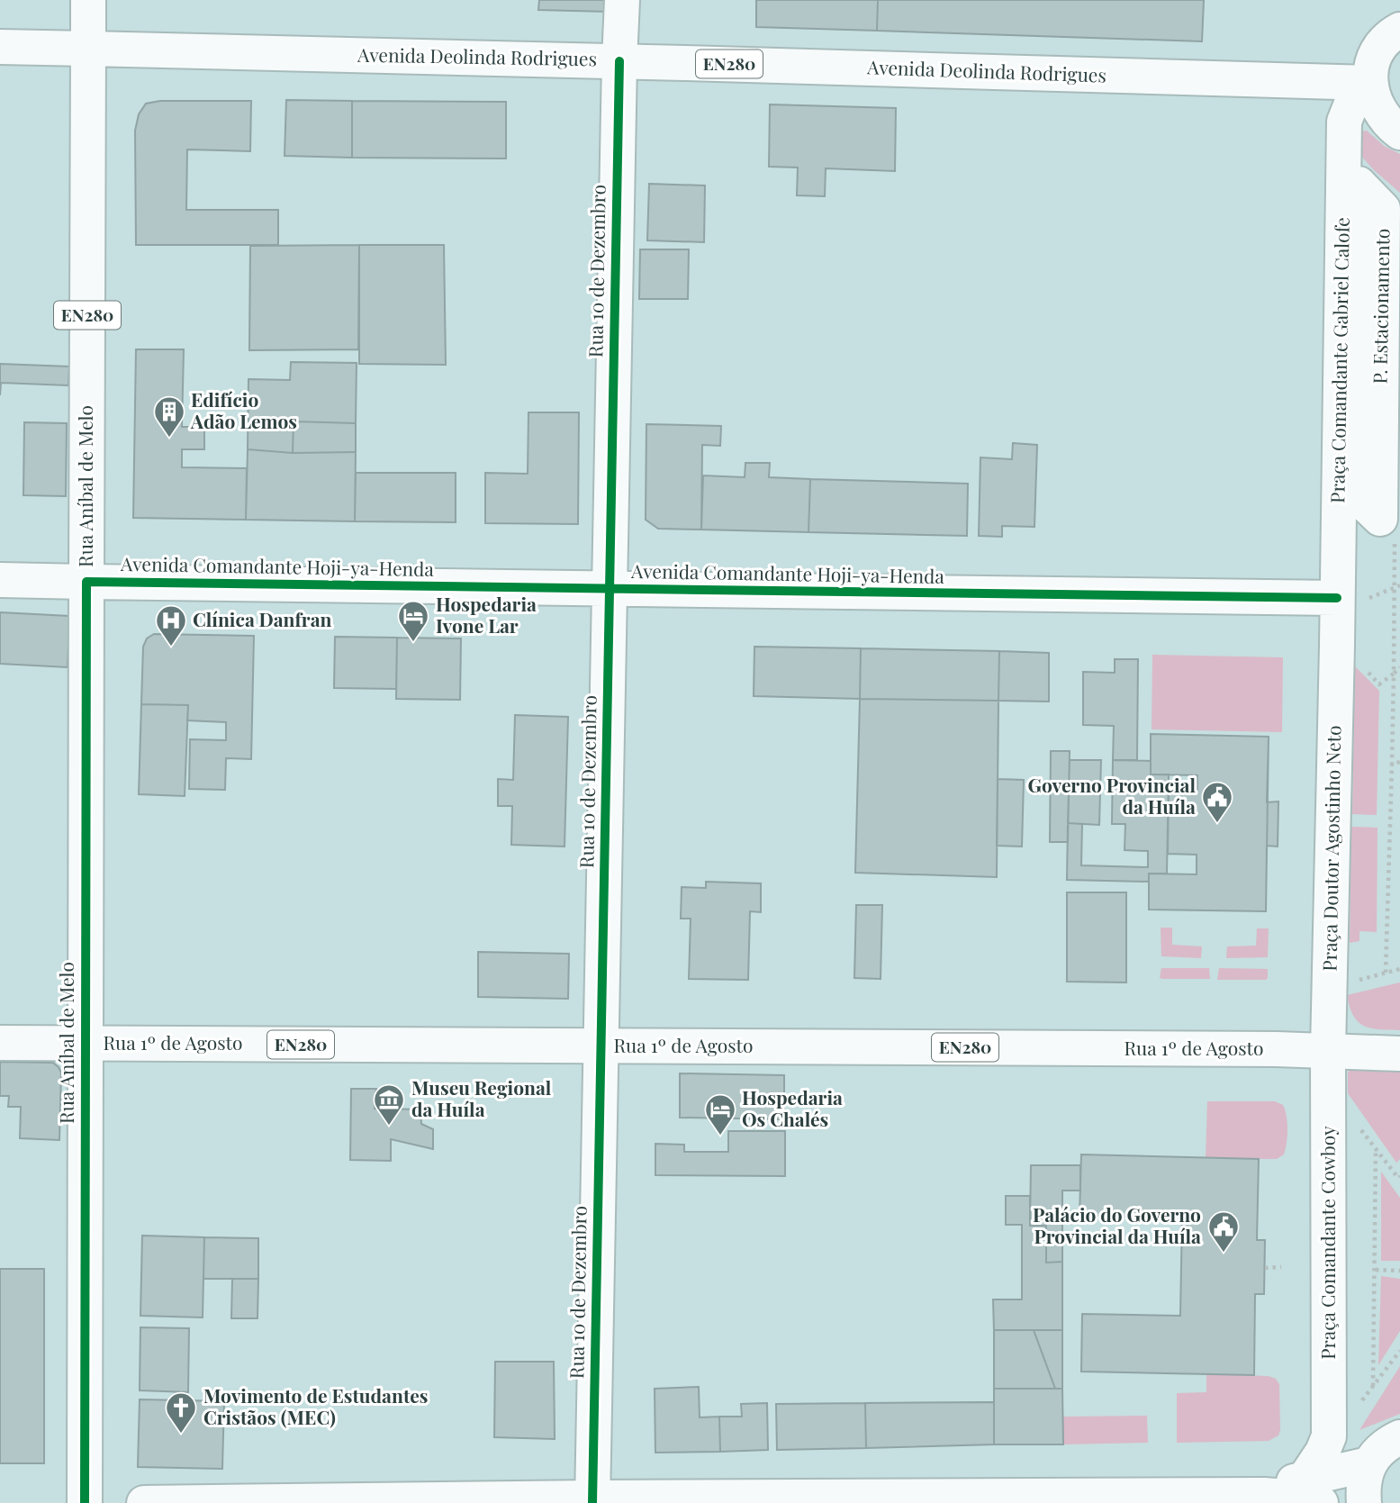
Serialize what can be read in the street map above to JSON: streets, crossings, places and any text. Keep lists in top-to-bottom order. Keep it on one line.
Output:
{"streets":{"street":["Avenida Deolinda Rodrigues","EN280","Rua 10 de Dezembro","P. Estacionamento","Praça Comandante Gabriel Calofe","Rua Aníbal de Melo","Avenida Comandante Hoji-ya-Henda","Praça Doutor Agostinho Neto","Rua 1º de Agosto","Praça Comandante Cowboy"]},"crossings":[["Avenida Deolinda Rodrigues","Rua 10 de Dezembro"],["Avenida Deolinda Rodrigues","Praça Comandante Gabriel Calofe"],["Avenida Deolinda Rodrigues","Rua Aníbal de Melo"],["EN280","Praça Doutor Agostinho Neto"],["EN280","Rua 1º de Agosto"],["EN280","Praça Comandante Cowboy"],["Rua 10 de Dezembro","Avenida Comandante Hoji-ya-Henda"],["Rua 10 de Dezembro","Rua 1º de Agosto"],["Praça Comandante Gabriel Calofe","Avenida Comandante Hoji-ya-Henda"],["Praça Comandante Gabriel Calofe","Praça Doutor Agostinho Neto"],["Rua Aníbal de Melo","Avenida Comandante Hoji-ya-Henda"],["Rua Aníbal de Melo","Rua 1º de Agosto"],["Praça Doutor Agostinho Neto","Rua 1º de Agosto"],["Praça Doutor Agostinho Neto","Praça Comandante Cowboy"],["Rua 1º de Agosto","Praça Comandante Cowboy"]],"places":{"building":["Edifício Adão Lemos"],"hotel":["Hospedaria Ivone Lar","Hospedaria Os Chalés"],"hospital":["Clínica Danfran"],"public building":["Governo Provincial da Huíla","Palácio do Governo Provincial da Huíla"],"museum":["Museu Regional da Huíla"],"church":["Movimento de Estudantes Cristãos (MEC)"]}}
